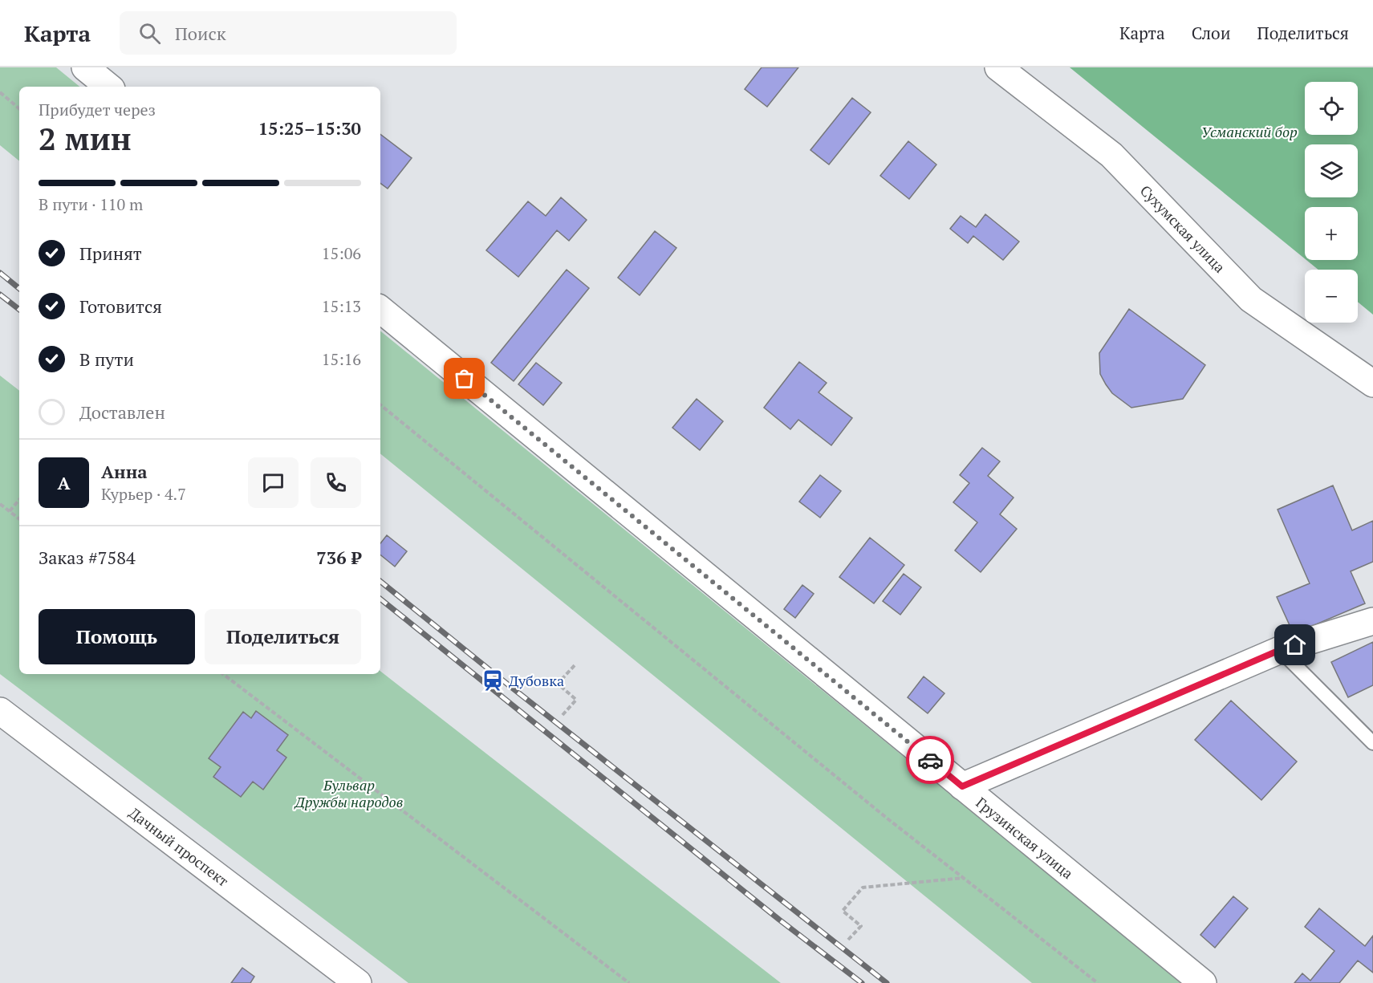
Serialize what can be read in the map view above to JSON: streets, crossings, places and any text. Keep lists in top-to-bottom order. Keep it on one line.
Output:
{"streets":{"street":["Сухумская улица","Грузинская улица","Дачный проспект"]},"parks":["Усманский бор","Бульвар Дружбы народов"],"places":{"station":["Дубовка"]},"page":{"header":"Карта","search":"Поиск","nav":["Карта","Слои","Поделиться"],"map_buttons":["+","−"],"heading":["2 мин","Прибудет через","15:25–15:30"],"panel":["Анна","Курьер · 4.7","Заказ #7584","736 ₽"],"bar":"В пути · 110 m","list":[["Принят","15:06"],["Готовится","15:13"],["В пути","15:16"],"Доставлен"],"round":"А","buttons":["Помощь","Поделиться"]}}
